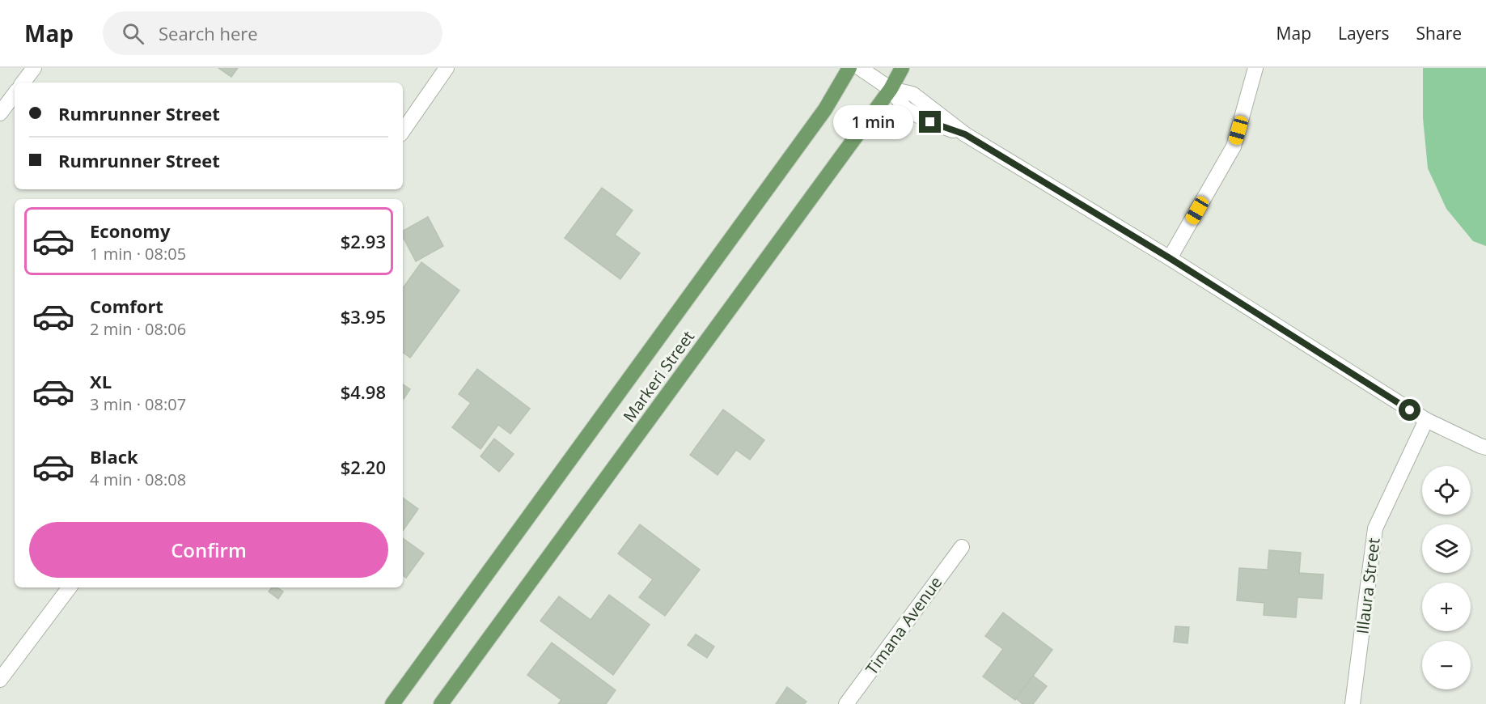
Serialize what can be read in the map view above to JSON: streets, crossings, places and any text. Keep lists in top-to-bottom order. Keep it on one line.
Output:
{"streets":{"main road":["Markeri Street"],"street":["Illaura Street","Timana Avenue"]},"page":{"header":"Map","search":"Search here","nav":["Map","Layers","Share"],"banner":["Rumrunner Street","Rumrunner Street"],"bubble":"1 min","list":[{"name":"Economy","note":"1 min · 08:05","value":"$2.93"},{"name":"Comfort","note":"2 min · 08:06","value":"$3.95"},{"name":"XL","note":"3 min · 08:07","value":"$4.98"},{"name":"Black","note":"4 min · 08:08","value":"$2.20"}],"map_buttons":["+","−"],"buttons":"Confirm"}}
